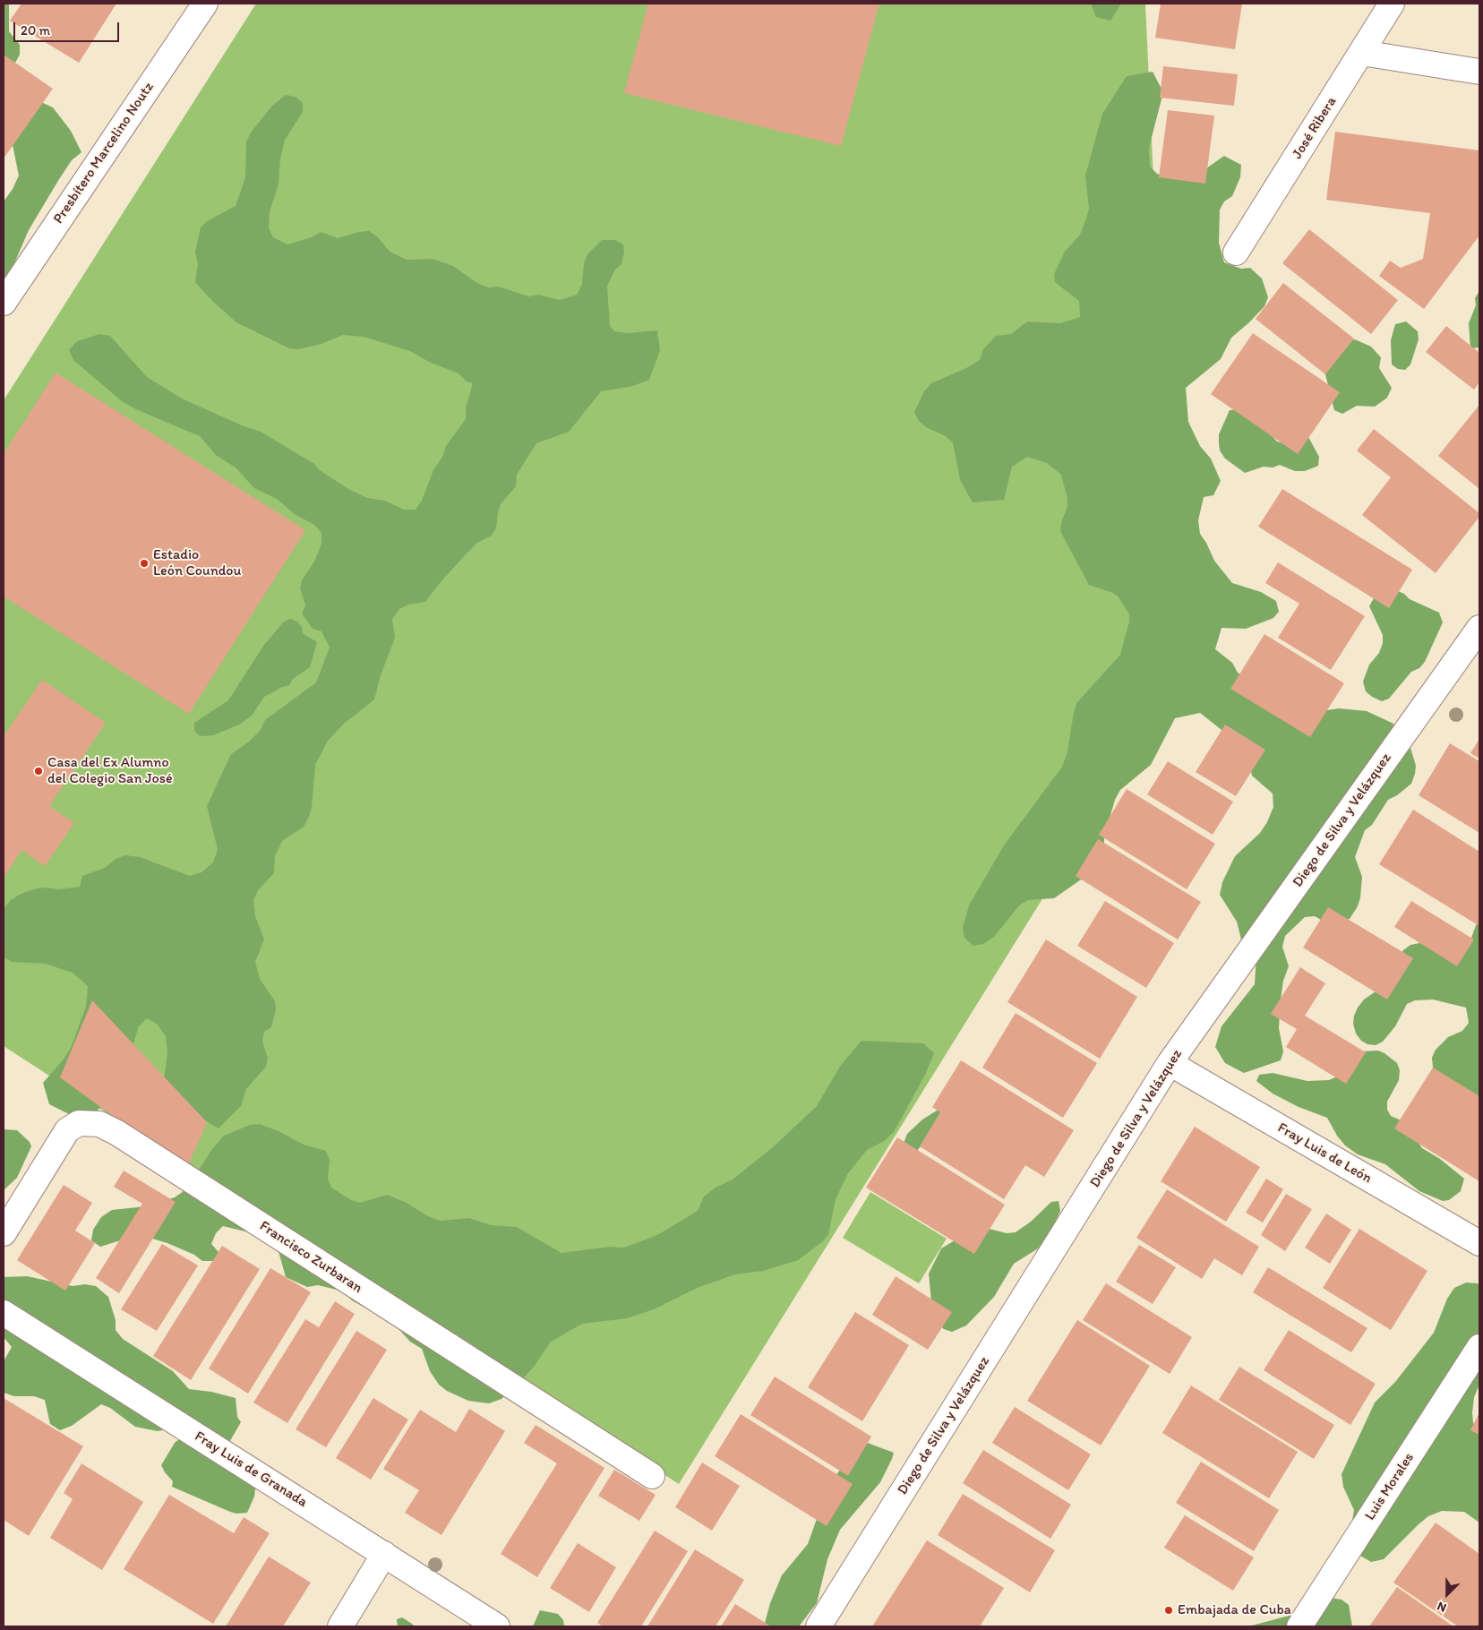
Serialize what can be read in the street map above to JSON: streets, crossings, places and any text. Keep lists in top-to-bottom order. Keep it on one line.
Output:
{"streets":{"street":["José Ribera","Presbítero Marcelino Noutz","Diego de Silva y Velázquez","Fray Luis de León","Francisco Zurbaran","Fray Luis de Granada","Luis Morales"]},"crossings":[["Diego de Silva y Velázquez","Fray Luis de León"]],"places":["Estadio León Coundou","Casa del Ex Alumno del Colegio San José","Embajada de Cuba"],"scale_bar":"20 m","north":"bottom left"}
